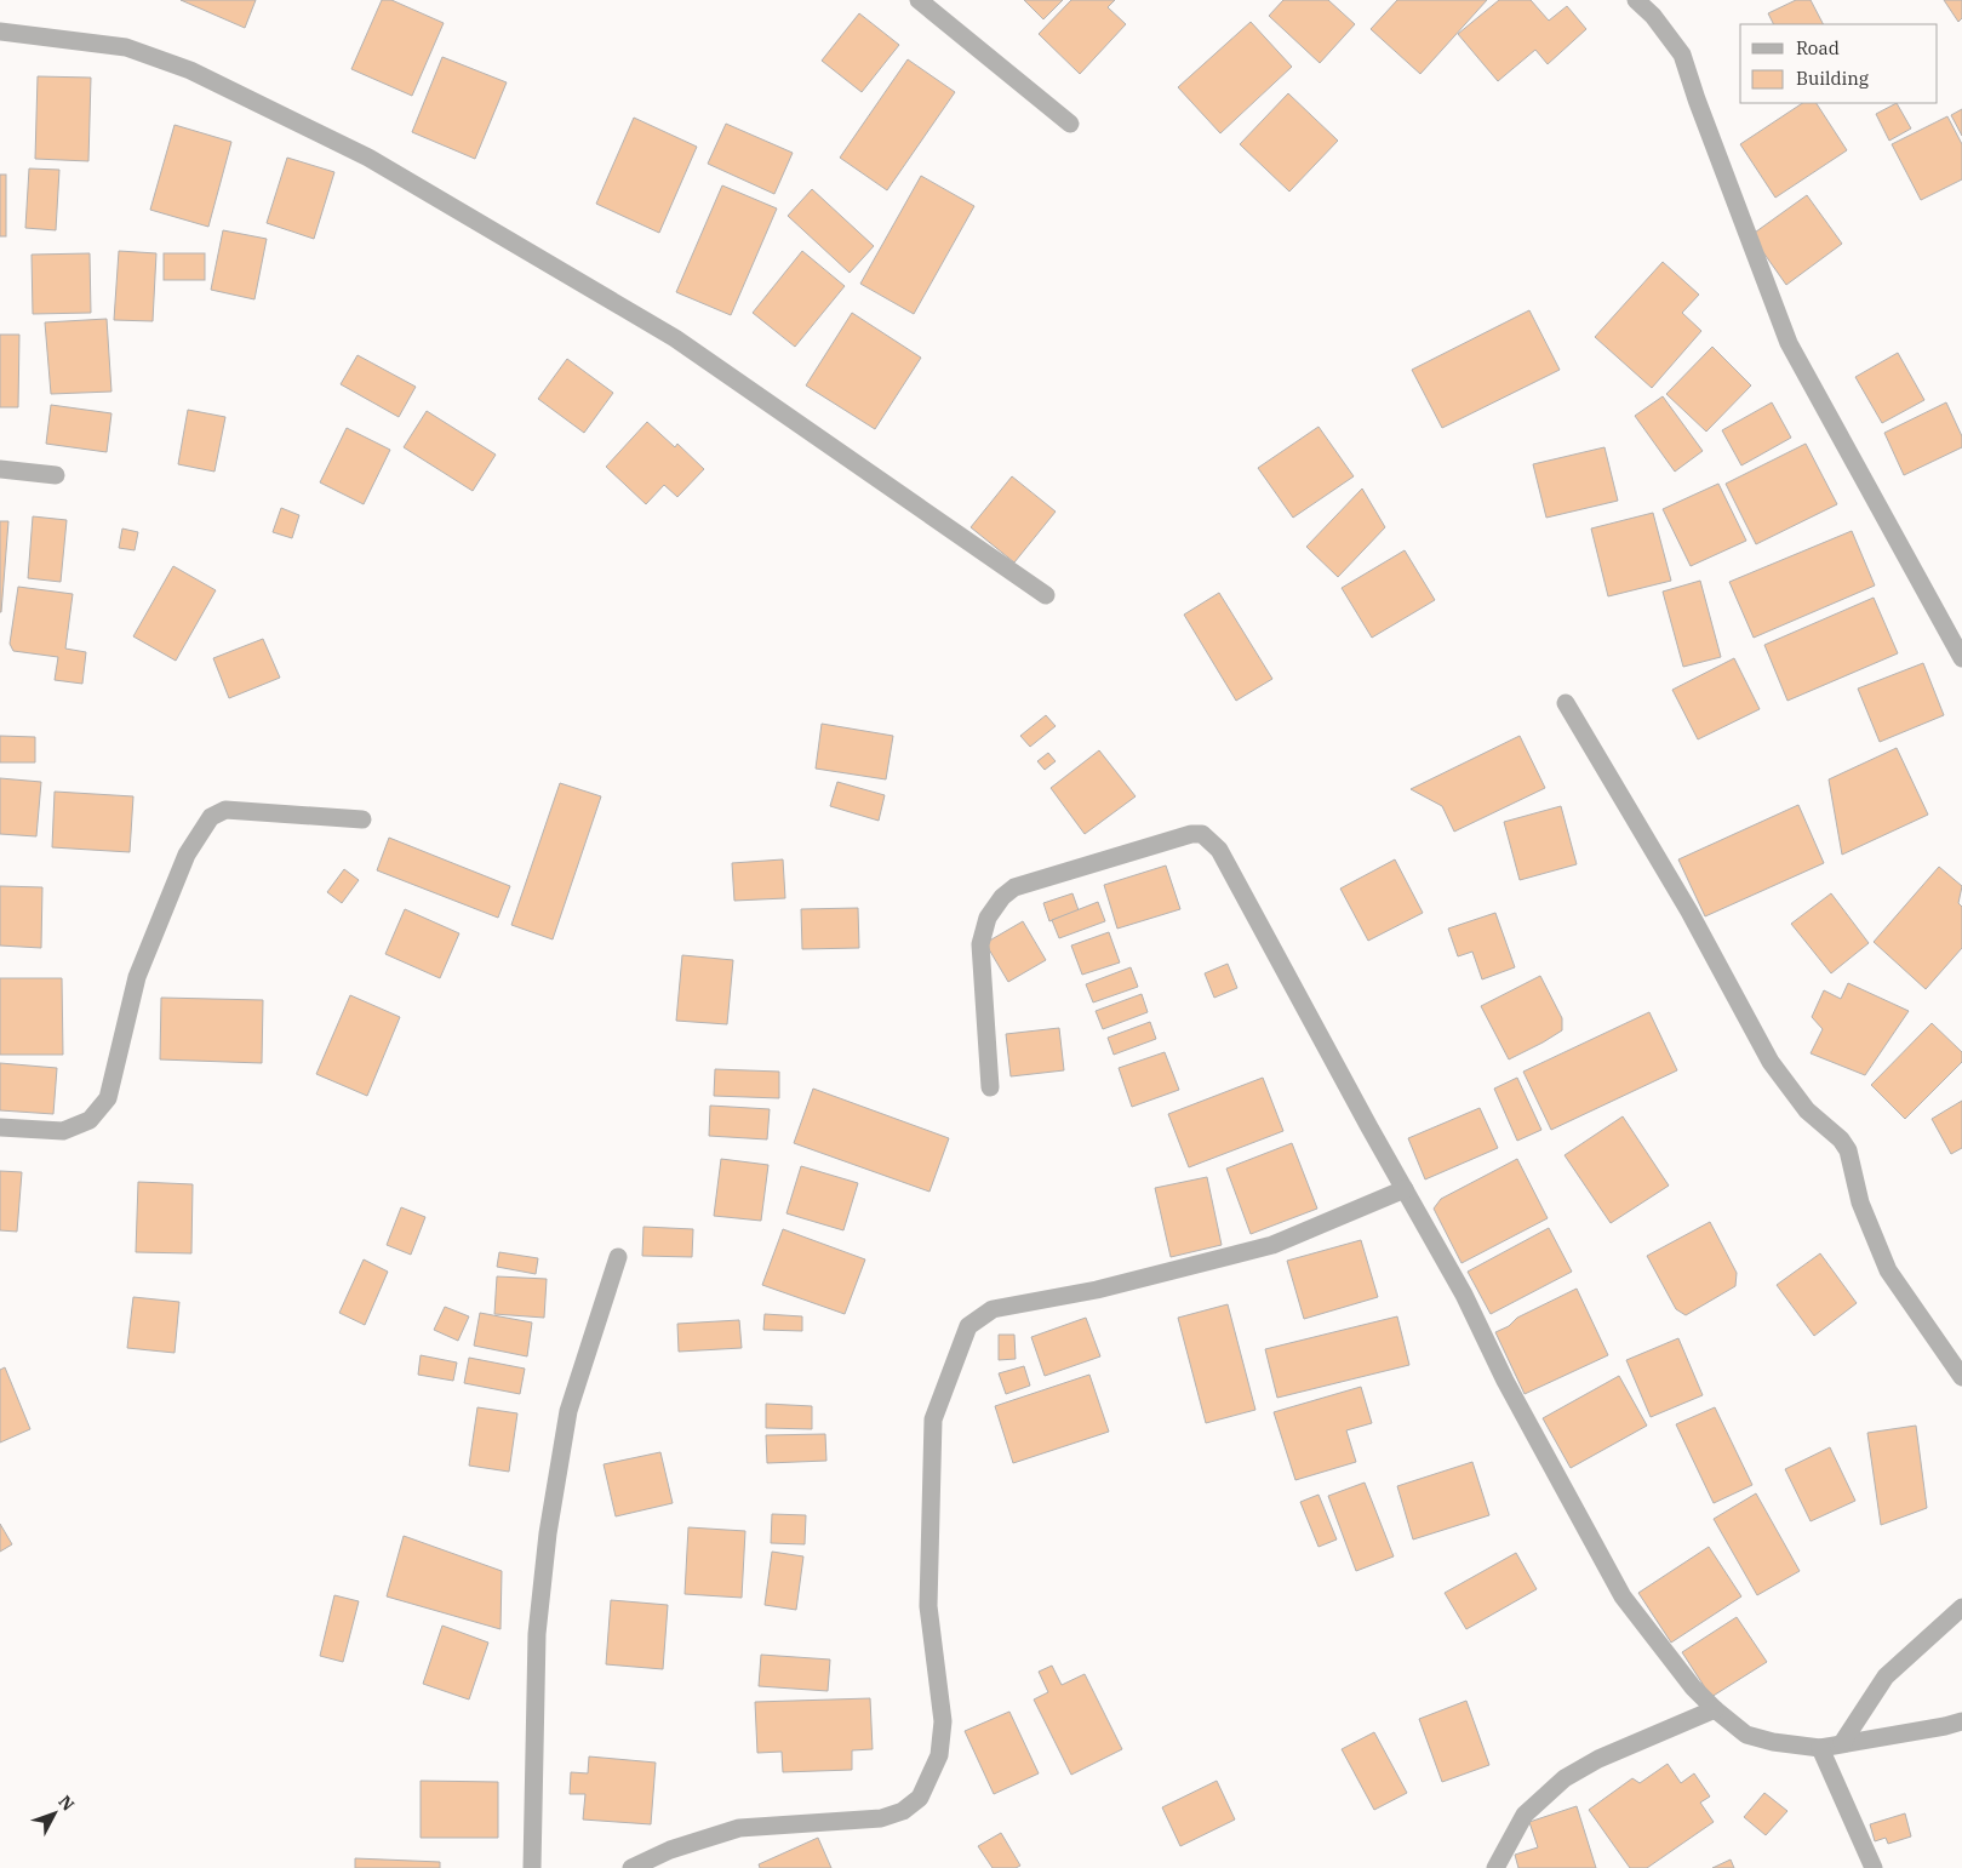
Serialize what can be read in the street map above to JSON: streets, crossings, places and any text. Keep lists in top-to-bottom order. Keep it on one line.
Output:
{"legend":["Road","Building"],"north":"top right"}
